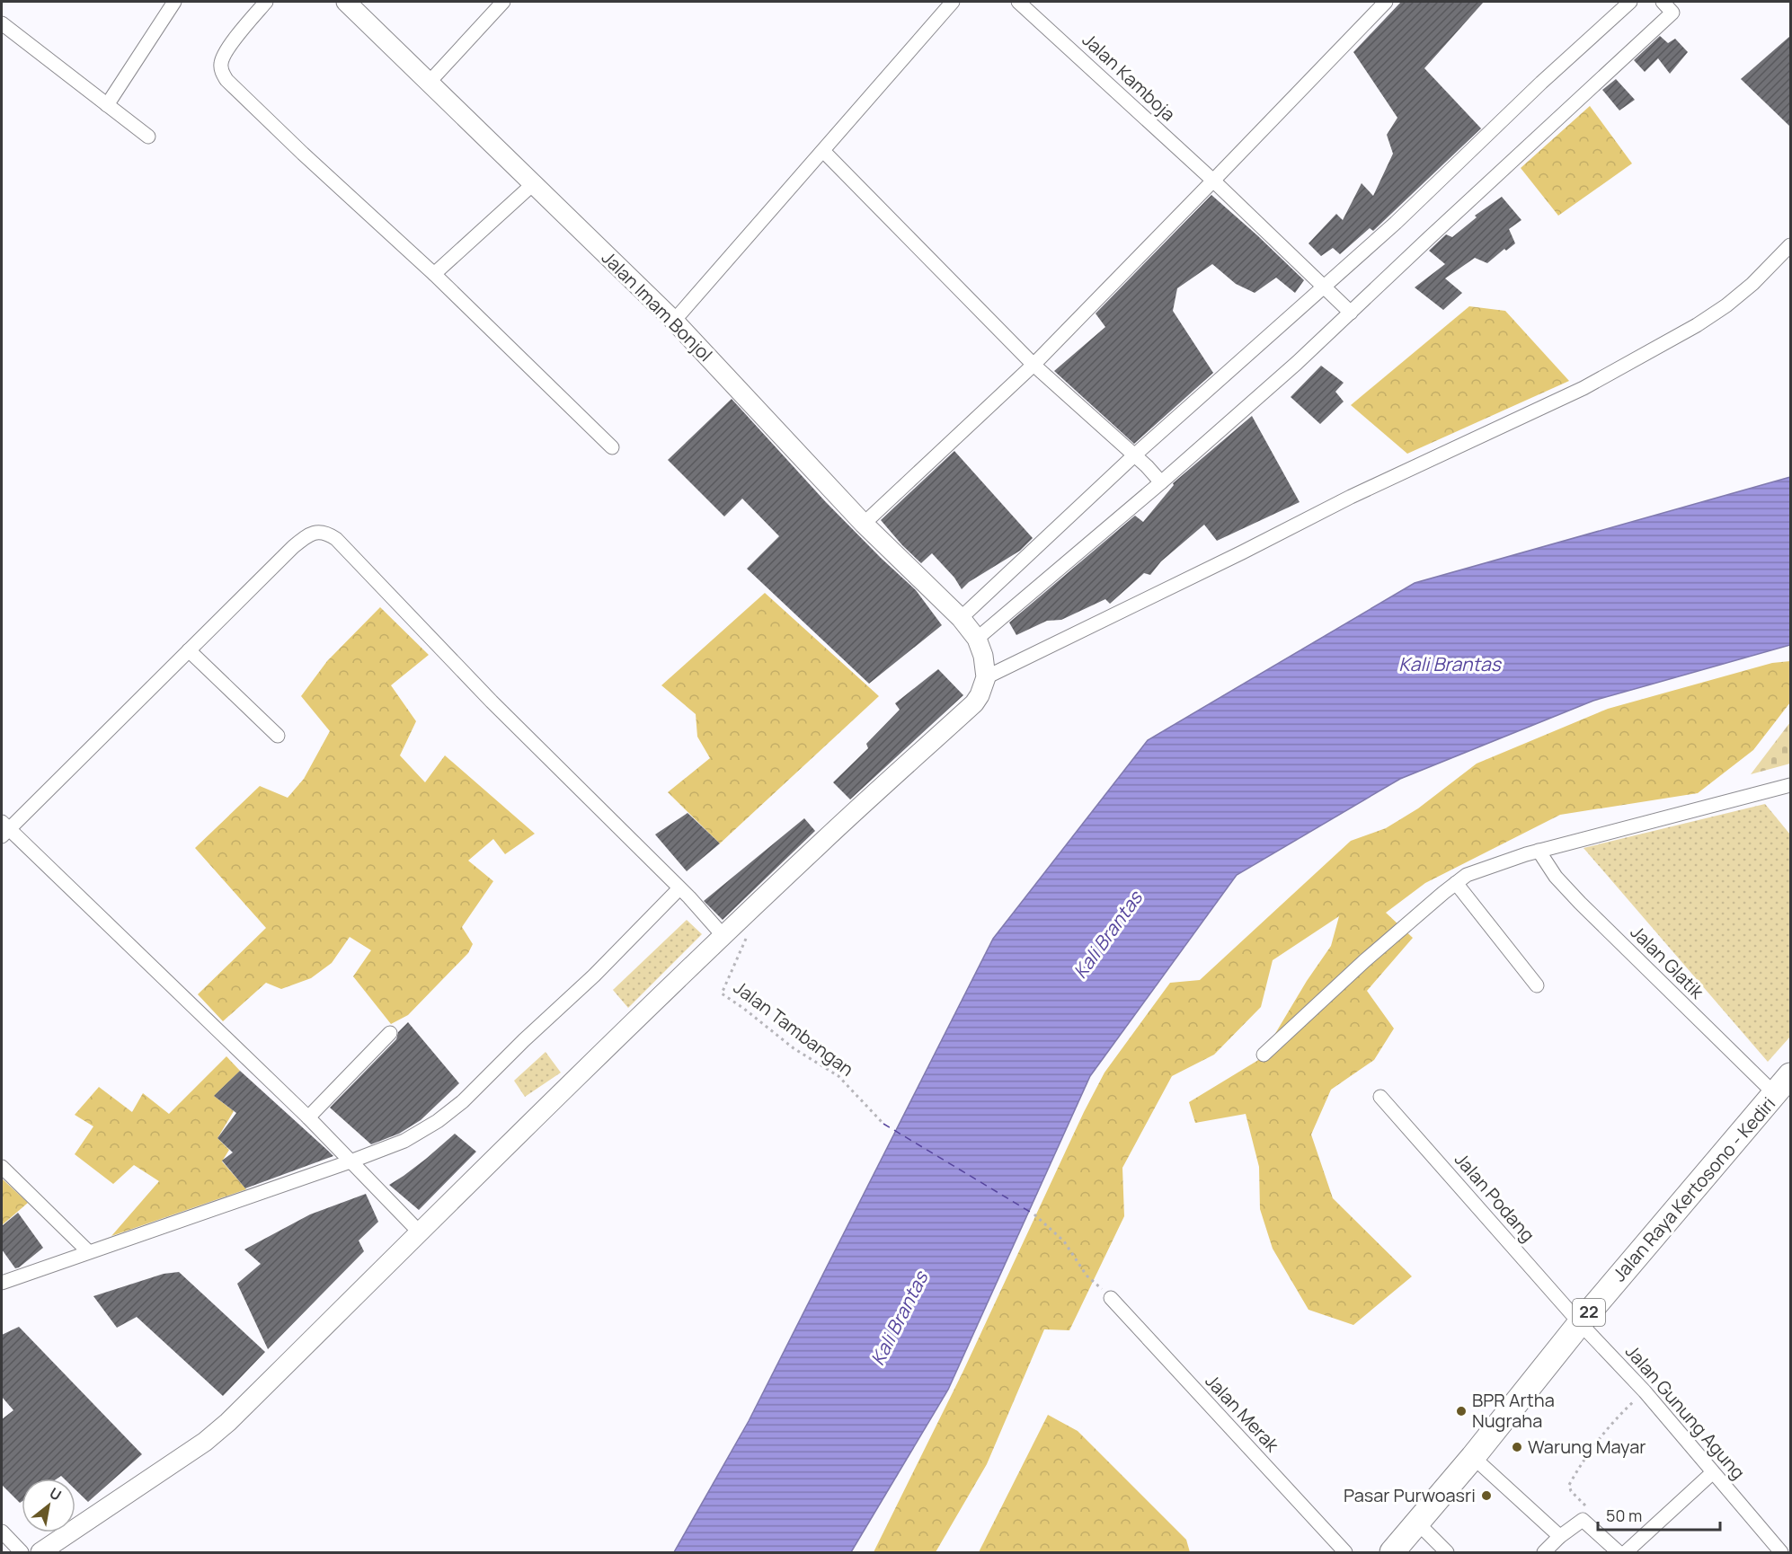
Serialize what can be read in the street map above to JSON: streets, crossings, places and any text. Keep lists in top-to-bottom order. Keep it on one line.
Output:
{"streets":{"highway":["Jalan Raya Kertosono - Kediri","22"],"main road":["Jalan Imam Bonjol"],"street":["Jalan Kamboja","Jalan Glatik","Jalan Podang","Jalan Gunung Agung","Jalan Merak"],"path":["Jalan Tambangan"]},"crossings":[["Jalan Glatik","Jalan Raya Kertosono - Kediri"],["Jalan Raya Kertosono - Kediri","Jalan Podang"],["Jalan Raya Kertosono - Kediri","Jalan Gunung Agung"],["Jalan Podang","Jalan Gunung Agung"]],"water":["Kali Brantas"],"places":["BPR Artha Nugraha","Warung Mayar","Pasar Purwoasri"],"scale_bar":"50 m","north":"top right"}
